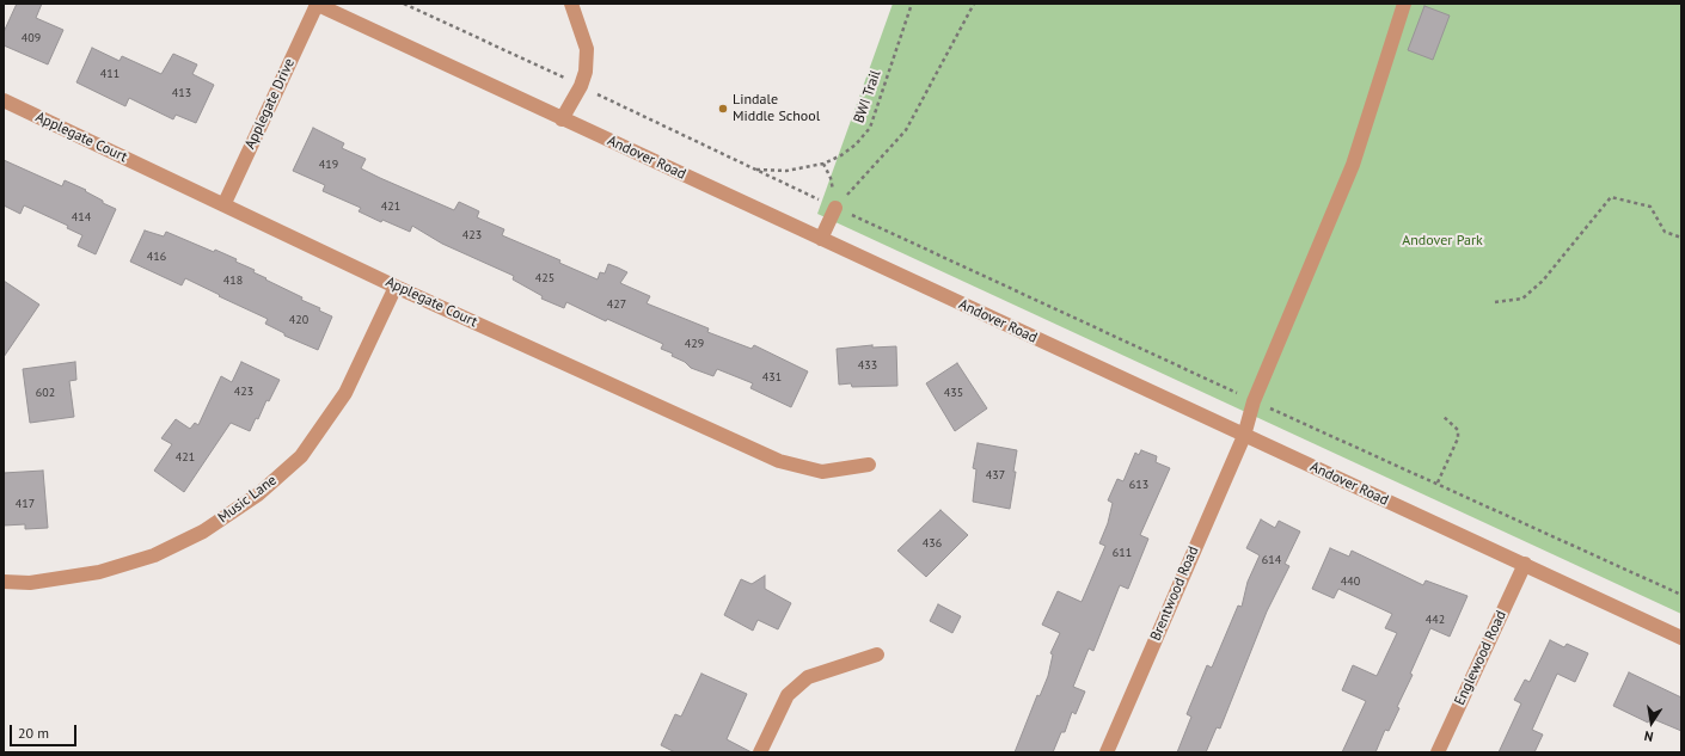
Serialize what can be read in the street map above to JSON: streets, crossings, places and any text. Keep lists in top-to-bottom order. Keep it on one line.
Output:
{"streets":{"street":["Applegate Drive","Applegate Court","Andover Road","Music Lane","Brentwood Road","Englewood Road"],"path":["BWI Trail"]},"crossings":[["Applegate Drive","Applegate Court"],["Applegate Drive","Andover Road"],["Applegate Court","Music Lane"],["Andover Road","Brentwood Road"],["Andover Road","Englewood Road"]],"parks":["Andover Park"],"places":["Lindale Middle School"],"house_numbers":["409","411","413","419","421","414","423","416","425","418","427","420","429","433","431","423","602","435","421","437","613","417","436","611","614","440","442"],"scale_bar":"20 m","north":"bottom"}
